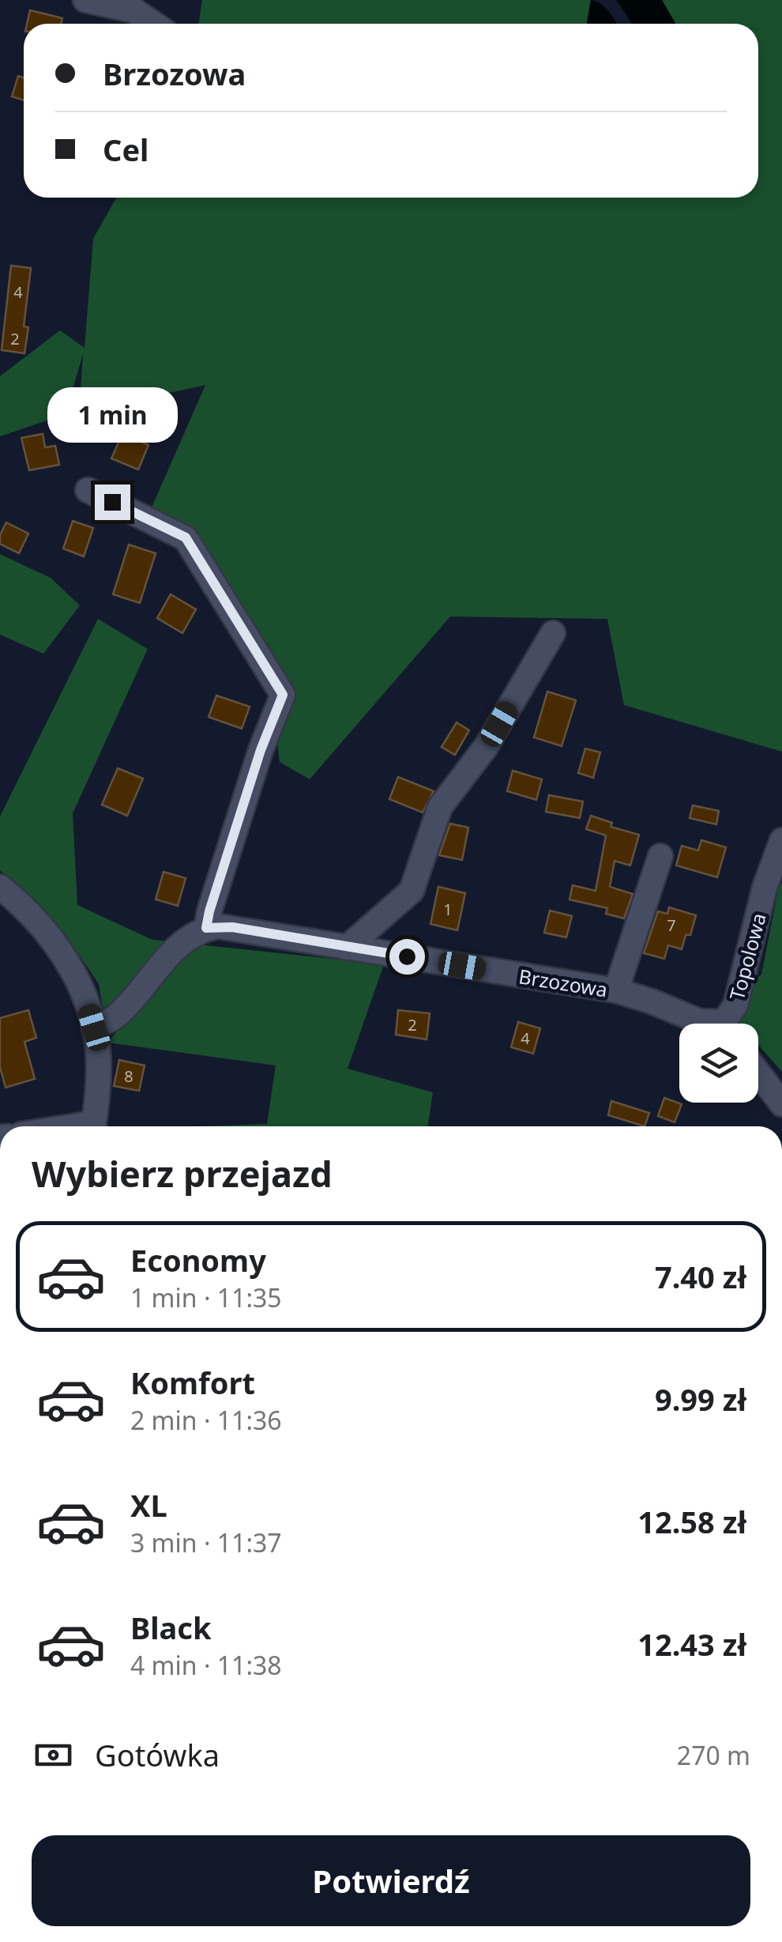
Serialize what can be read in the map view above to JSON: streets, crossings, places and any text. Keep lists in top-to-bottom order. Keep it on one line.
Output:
{"streets":{"street":["Topolowa","Brzozowa"]},"house_numbers":["4","2","1","7","2","4","8"],"page":{"banner":["Brzozowa","Cel"],"bubble":"1 min","heading":"Wybierz przejazd","list":[{"name":"Economy","note":"1 min · 11:35","value":"7.40 zł"},{"name":"Komfort","note":"2 min · 11:36","value":"9.99 zł"},{"name":"XL","note":"3 min · 11:37","value":"12.58 zł"},{"name":"Black","note":"4 min · 11:38","value":"12.43 zł"}],"pay":["Gotówka","270 m"],"buttons":"Potwierdź"}}
